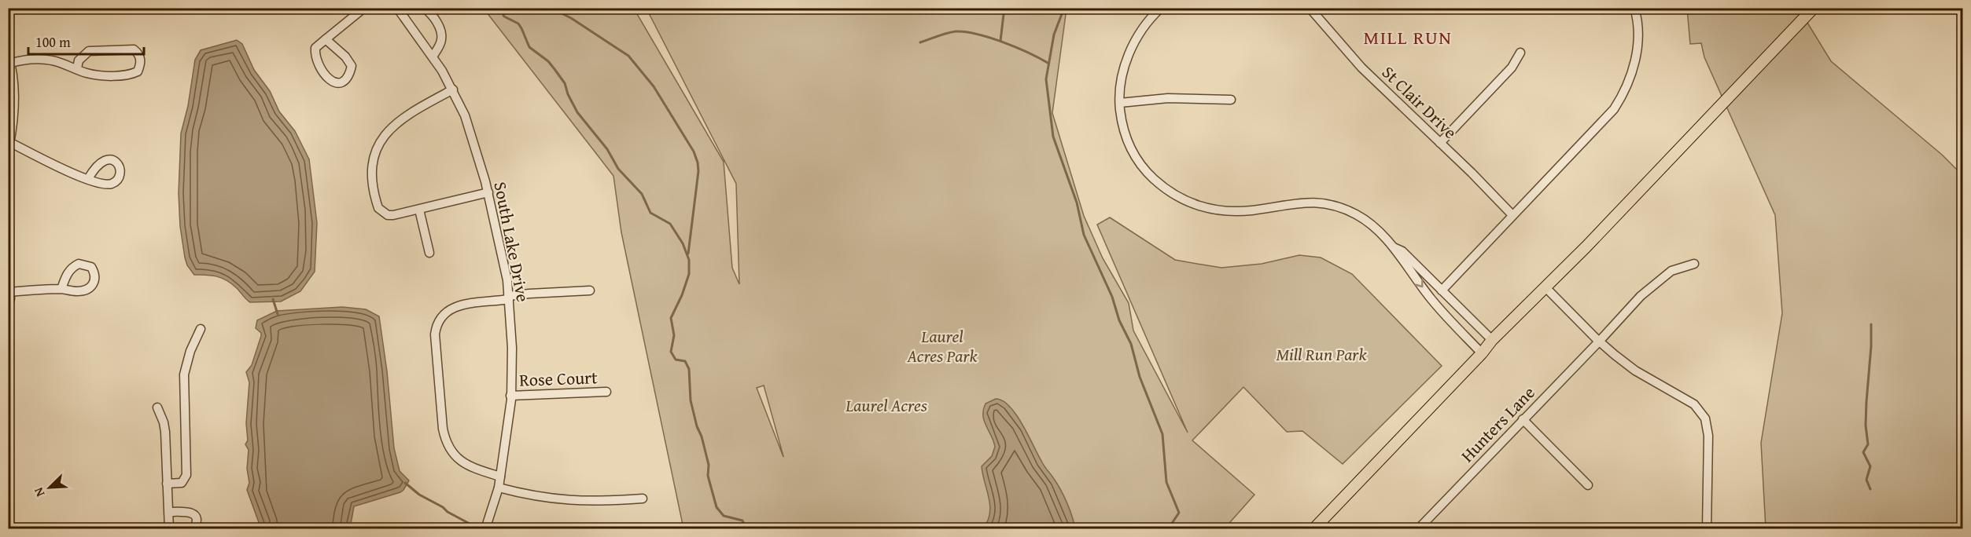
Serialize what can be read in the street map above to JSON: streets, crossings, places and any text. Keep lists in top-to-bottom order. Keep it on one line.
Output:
{"streets":{"street":["St Clair Drive","South Lake Drive","Rose Court","Hunters Lane"]},"crossings":[["South Lake Drive","Rose Court"]],"districts":["MILL RUN"],"parks":["Laurel Acres Park","Mill Run Park","Laurel Acres"],"scale_bar":"100 m","north":"bottom left"}
